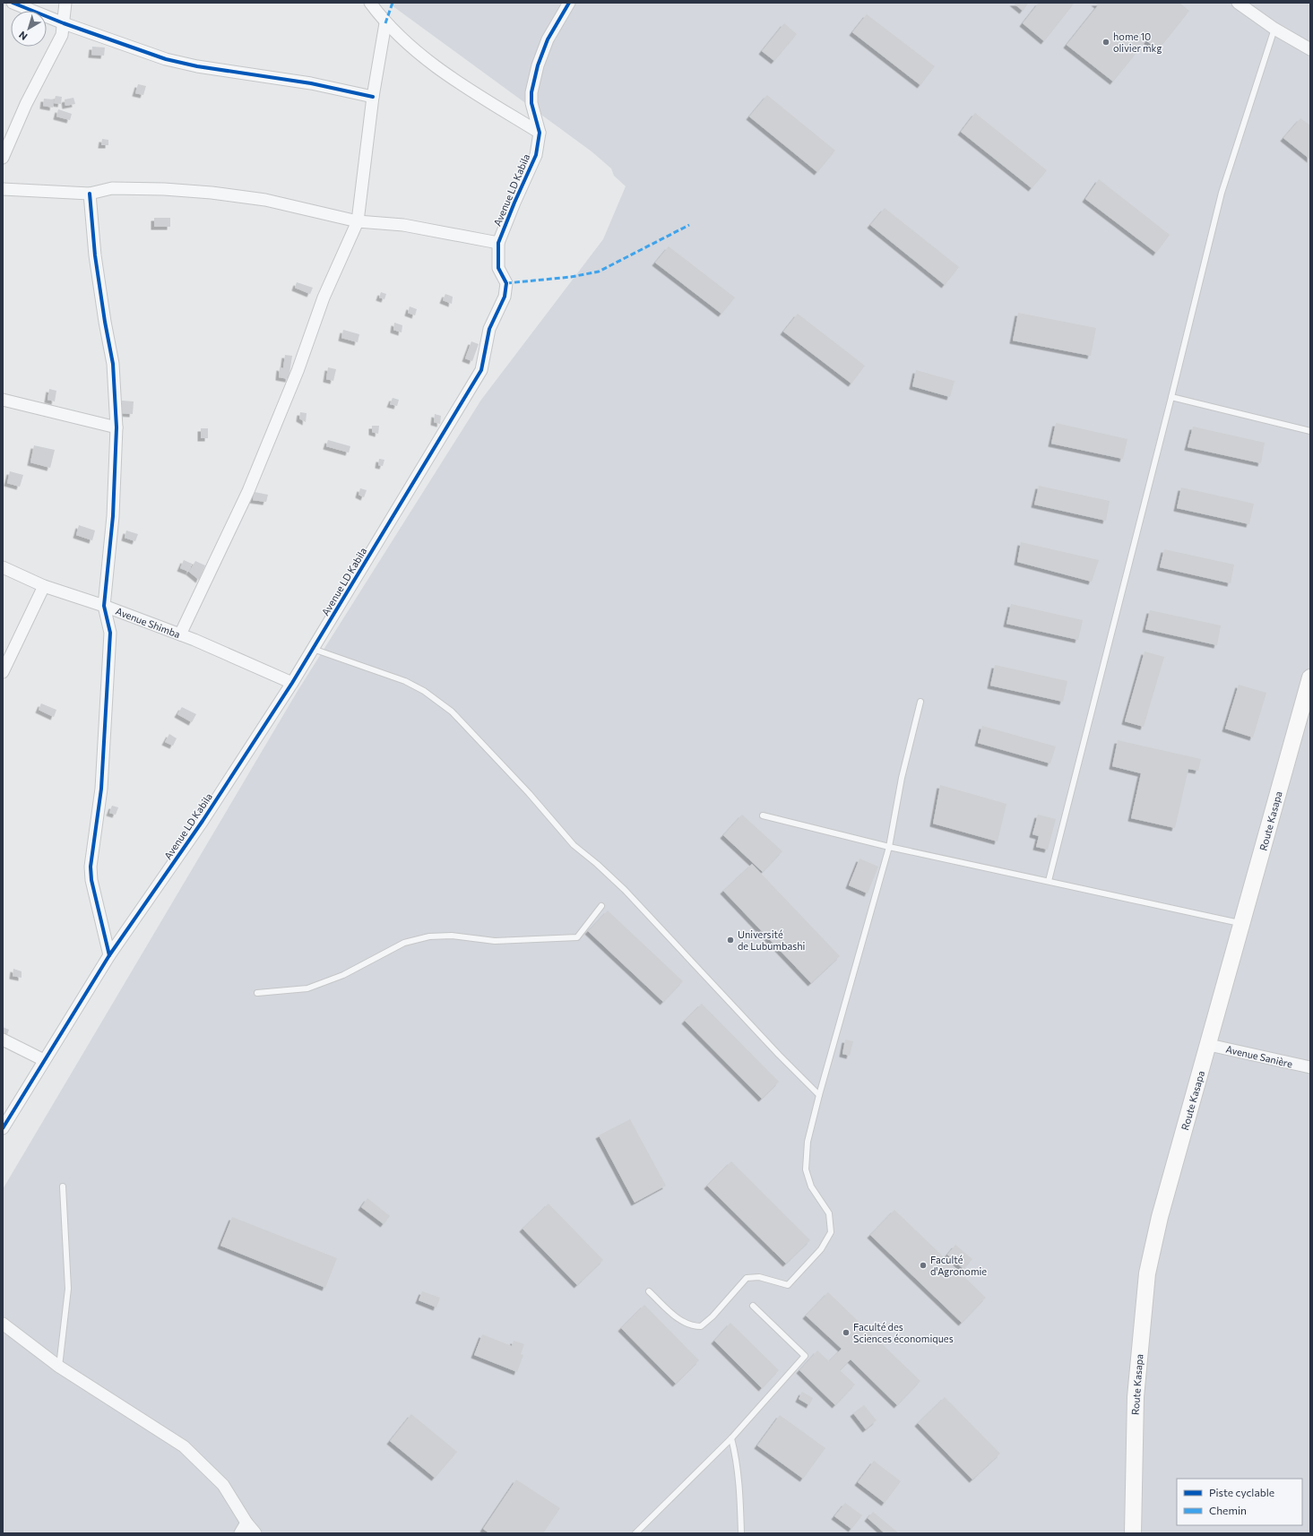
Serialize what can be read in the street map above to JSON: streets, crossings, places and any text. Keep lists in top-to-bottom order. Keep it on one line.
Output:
{"streets":{"main road":["Route Kasapa"],"street":["Avenue LD Kabila","Avenue Shimba","Avenue Sanière"]},"crossings":[["Avenue LD Kabila","Avenue Shimba"],["Route Kasapa","Avenue Sanière"]],"places":["home 10 olivier mkg","Université de Lubumbashi","Faculté d'Agronomie","Faculté des Sciences économiques"],"legend":["Piste cyclable","Chemin"],"north":"bottom left"}
